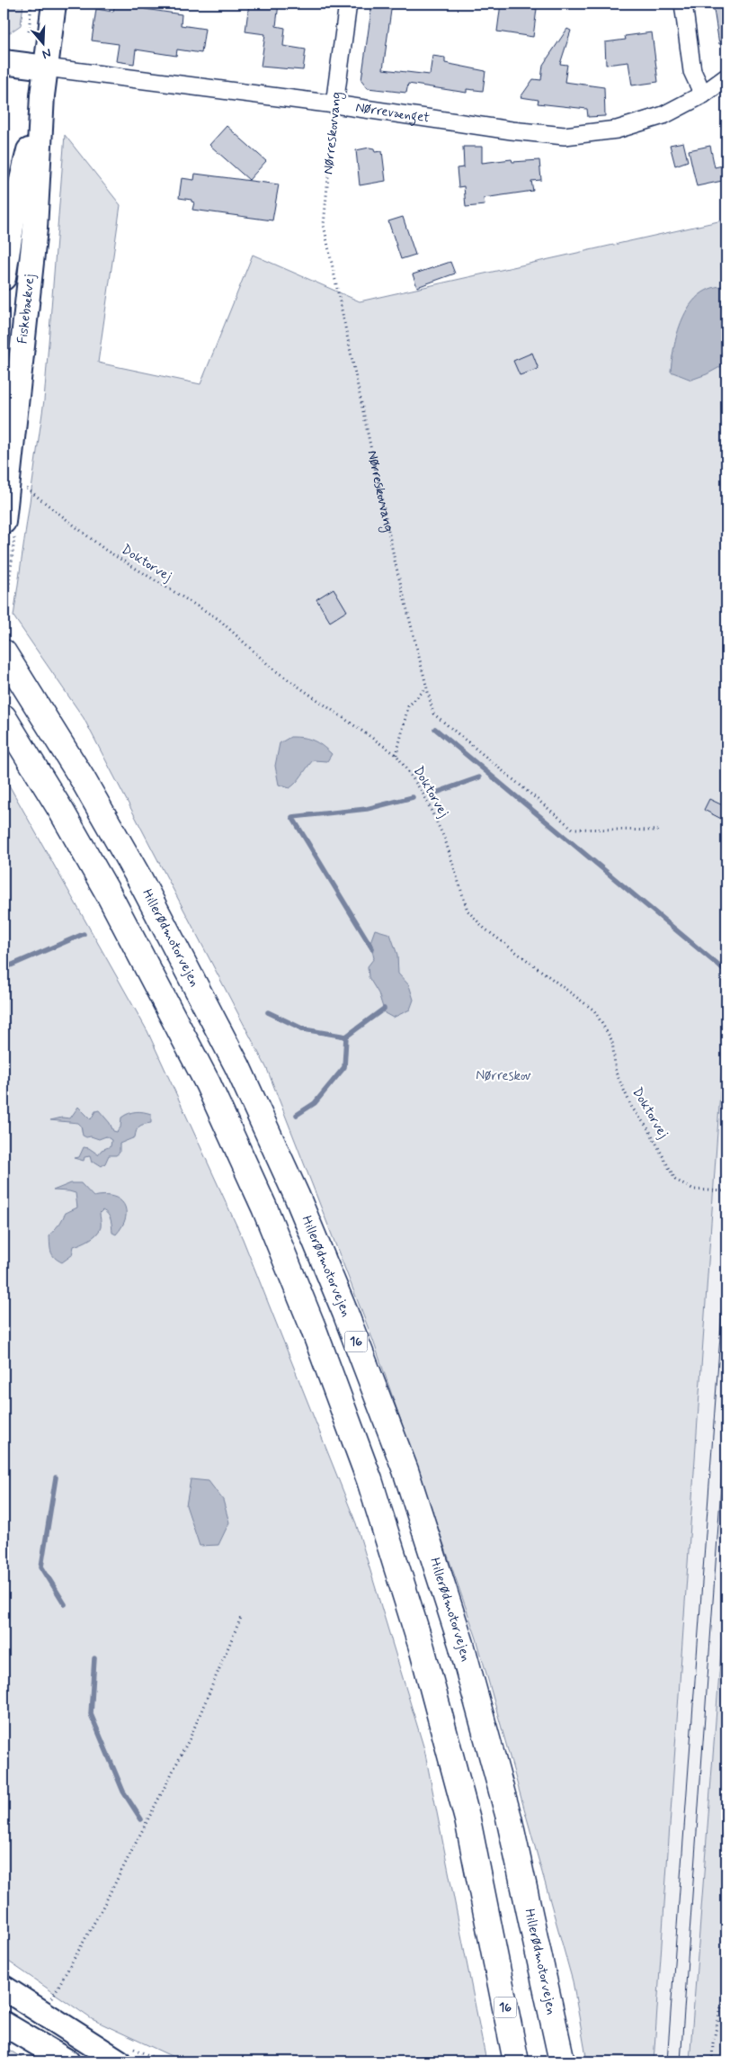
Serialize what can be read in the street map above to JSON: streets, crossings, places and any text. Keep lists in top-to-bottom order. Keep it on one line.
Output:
{"streets":{"highway":["Hillerødmotorvejen","16"],"street":["Nørrevænget","Nørreskovvang","Fiskebækvej"],"path":["Doktorvej"]},"crossings":[["Nørrevænget","Nørreskovvang"],["Nørrevænget","Fiskebækvej"],["Fiskebækvej","Doktorvej"]],"parks":["Nørreskov"],"north":"bottom"}
